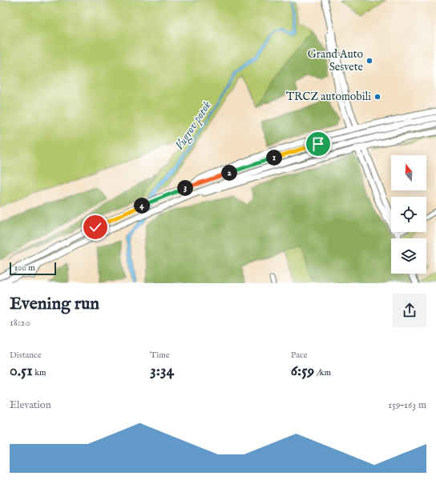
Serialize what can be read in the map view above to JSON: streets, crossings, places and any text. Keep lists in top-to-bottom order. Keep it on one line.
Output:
{"water":["Vugrov potok"],"places":["Grand Auto Sesvete","TRCZ automobili"],"scale_bar":"100 m","north":"top","page":{"pins":["1","2","3","4"],"scale":"100 m","heading":["Evening run","18:20"],"stats":[["Distance","0.51 km"],["Time","3:34"],["Pace","6:59 /km"]],"chart":["Elevation","159–163 m"]}}
